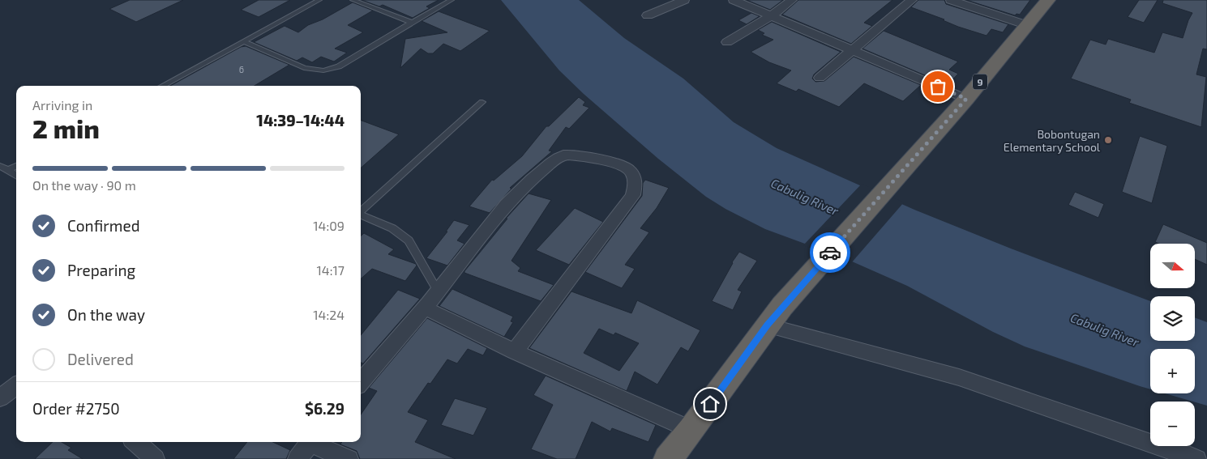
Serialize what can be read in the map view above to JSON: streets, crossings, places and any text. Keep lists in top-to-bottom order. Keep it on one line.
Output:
{"streets":{"highway":["9"]},"water":["Cabulig River"],"places":["Bobontugan Elementary School"],"house_numbers":["6"],"north":"right","page":{"heading":["2 min","Arriving in","14:39–14:44"],"panel":["Order #2750","$6.29"],"bar":"On the way · 90 m","list":[["Confirmed","14:09"],["Preparing","14:17"],["On the way","14:24"],"Delivered"],"map_buttons":["+","−"]}}
